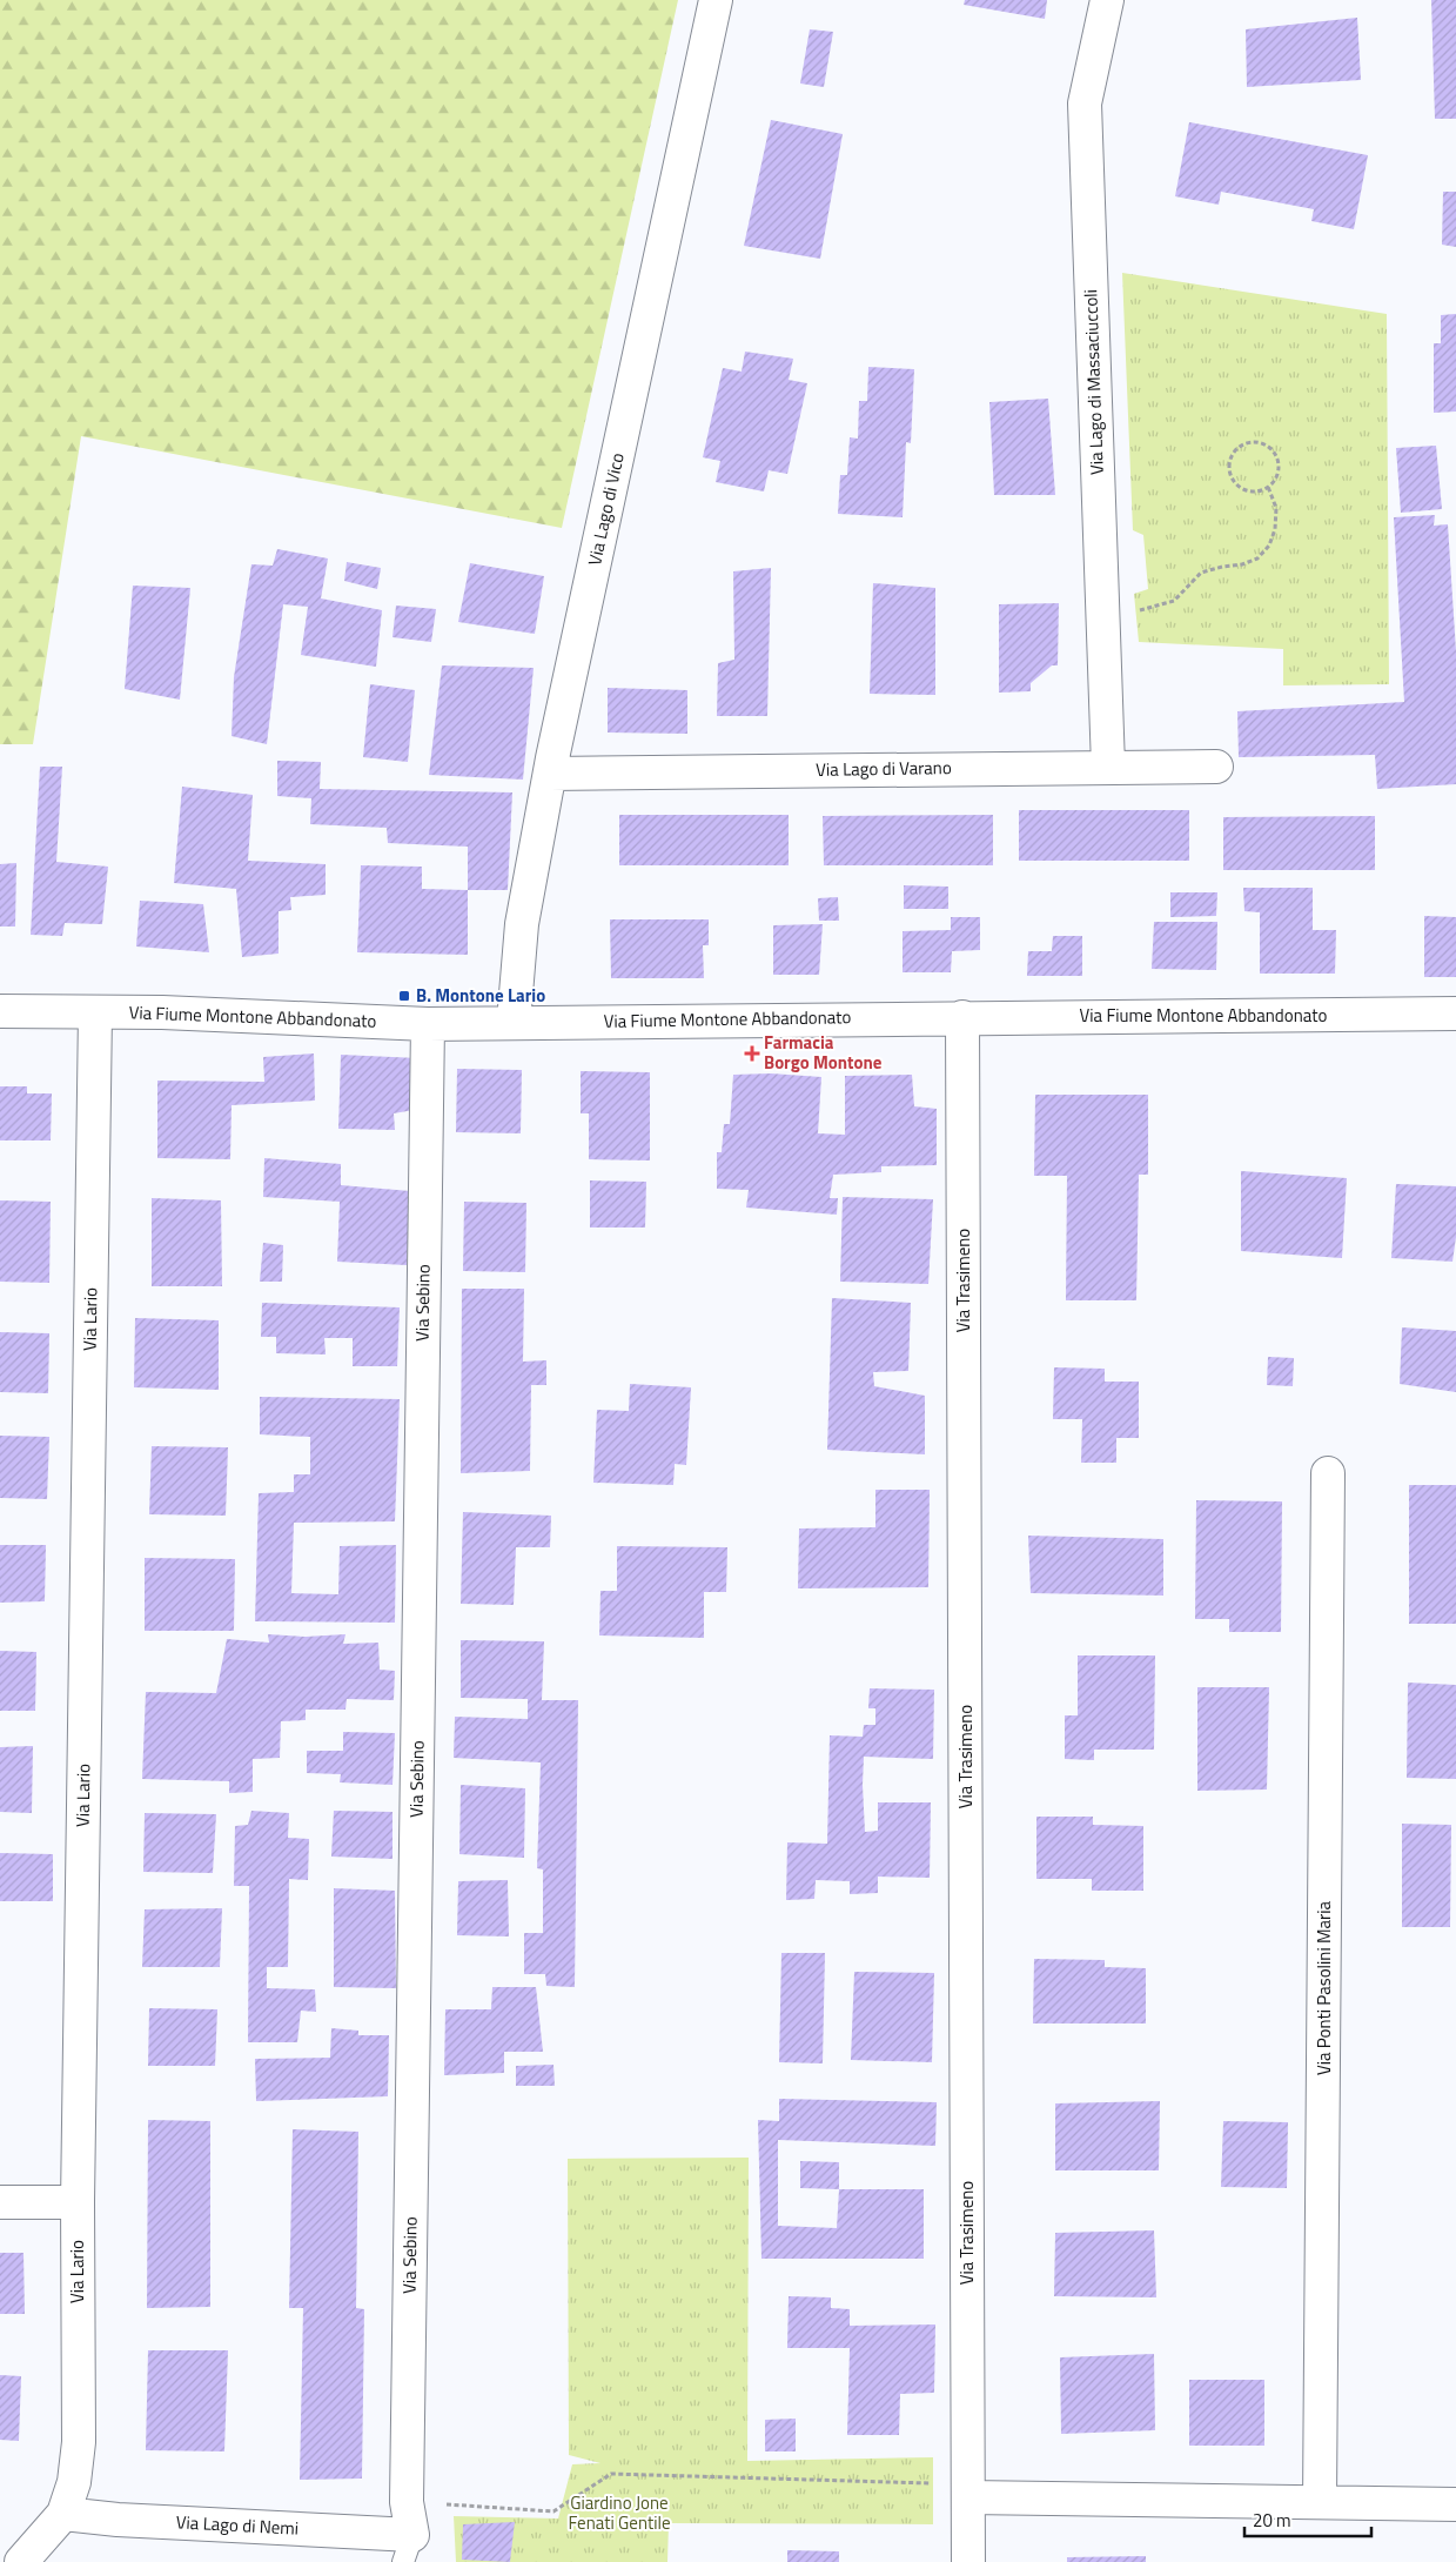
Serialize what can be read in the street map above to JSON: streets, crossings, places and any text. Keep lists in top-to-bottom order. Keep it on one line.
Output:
{"streets":{"street":["Via Lago di Massaciuccoli","Via Lago di Vico","Via Lago di Varano","Via Fiume Montone Abbandonato","Via Trasimeno","Via Sebino","Via Lario","Via Ponti Pasolini Maria","Via Lago di Nemi"]},"crossings":[["Via Lago di Massaciuccoli","Via Lago di Varano"],["Via Lago di Vico","Via Lago di Varano"],["Via Lago di Vico","Via Fiume Montone Abbandonato"],["Via Fiume Montone Abbandonato","Via Trasimeno"],["Via Fiume Montone Abbandonato","Via Sebino"],["Via Fiume Montone Abbandonato","Via Lario"],["Via Sebino","Via Lago di Nemi"],["Via Lario","Via Lago di Nemi"]],"parks":["Giardino Jone Fenati Gentile"],"places":{"transit":["B. Montone Lario"],"health":["Farmacia Borgo Montone"]},"scale_bar":"20 m"}
